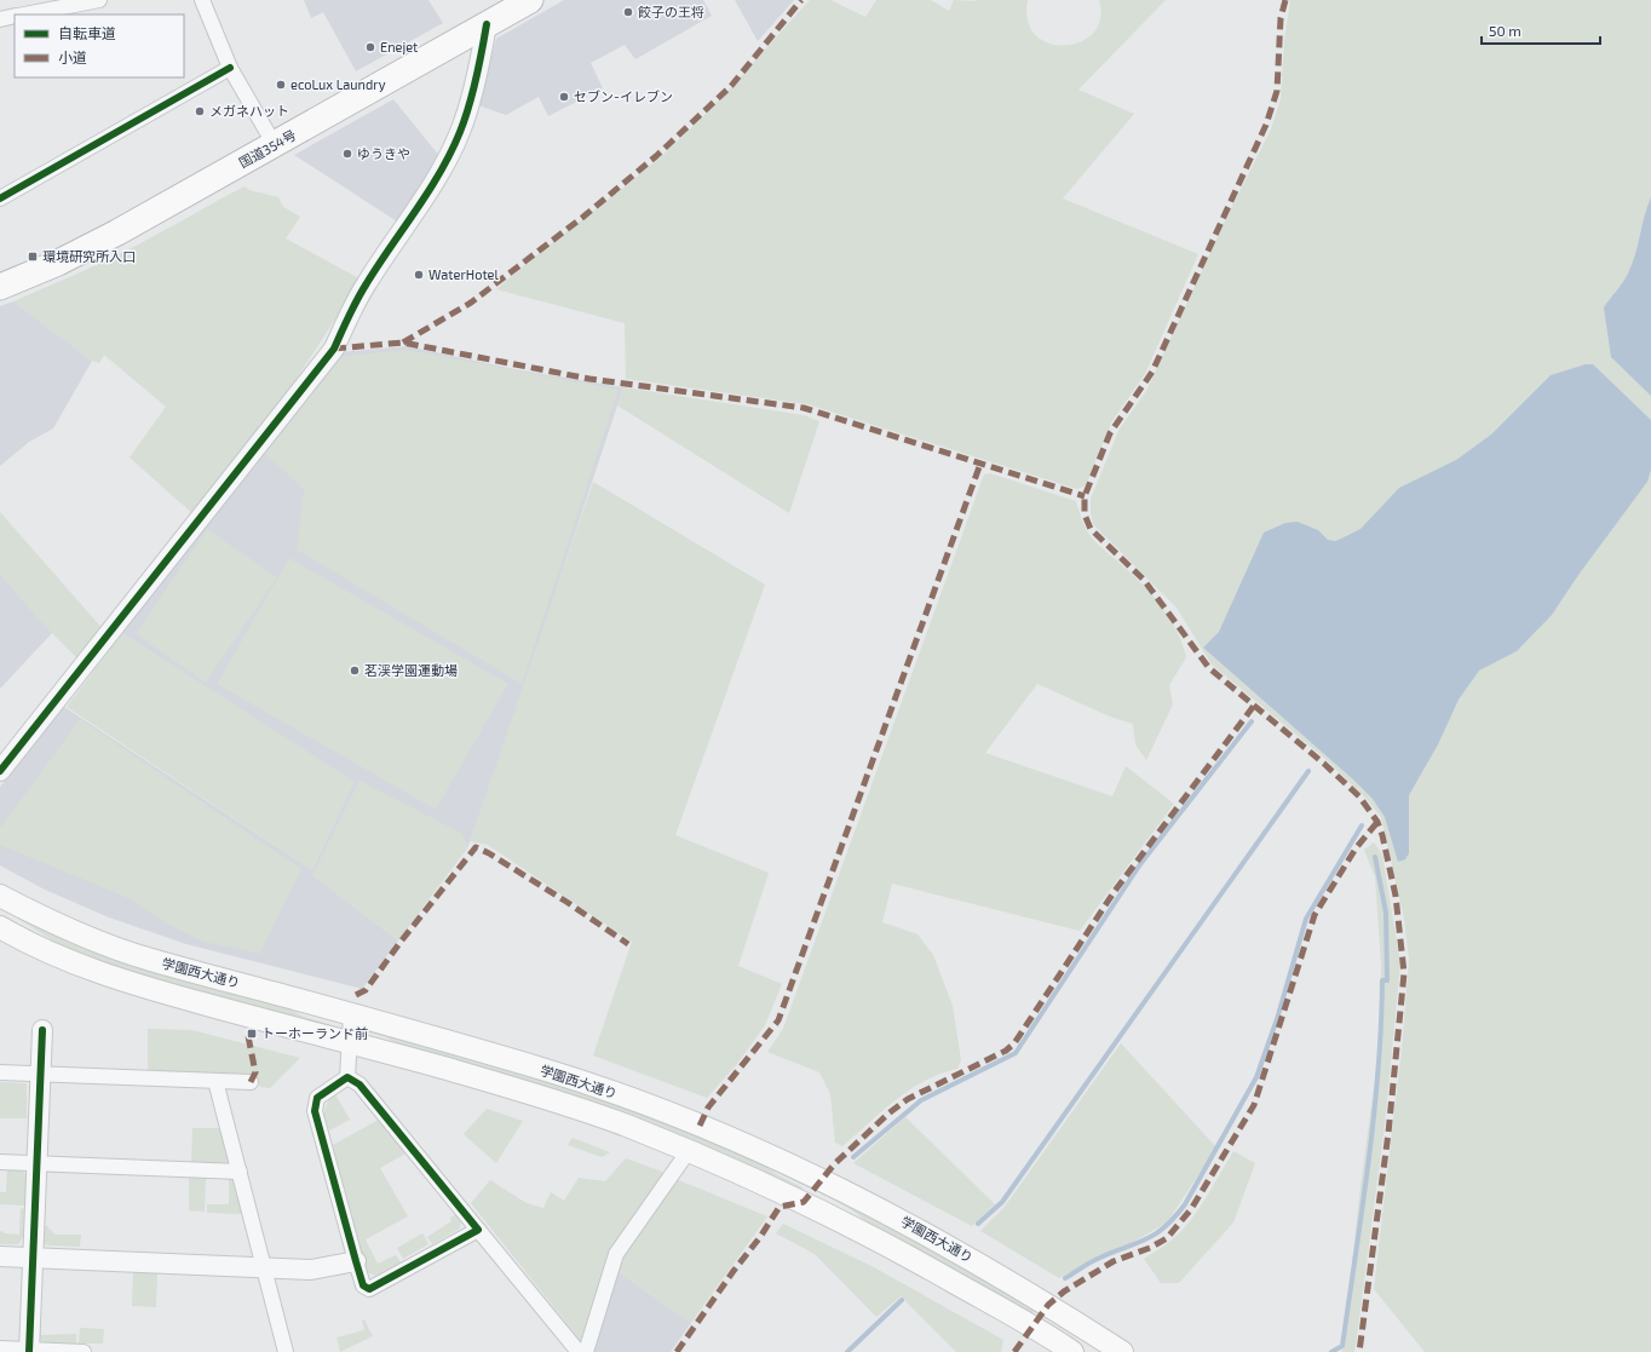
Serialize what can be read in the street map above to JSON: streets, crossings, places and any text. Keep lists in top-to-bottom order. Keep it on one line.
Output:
{"streets":{"highway":["国道354号"],"main road":["学園西大通り"]},"places":{"other":["餃子の王将","Enejet","ecoLux Laundry","セブン-イレブン","メガネハット","ゆうきや","WaterHotel","茗渓学園運動場"],"transit":["環境研究所入口","トーホーランド前"]},"legend":["自転車道","小道"],"scale_bar":"50 m"}
